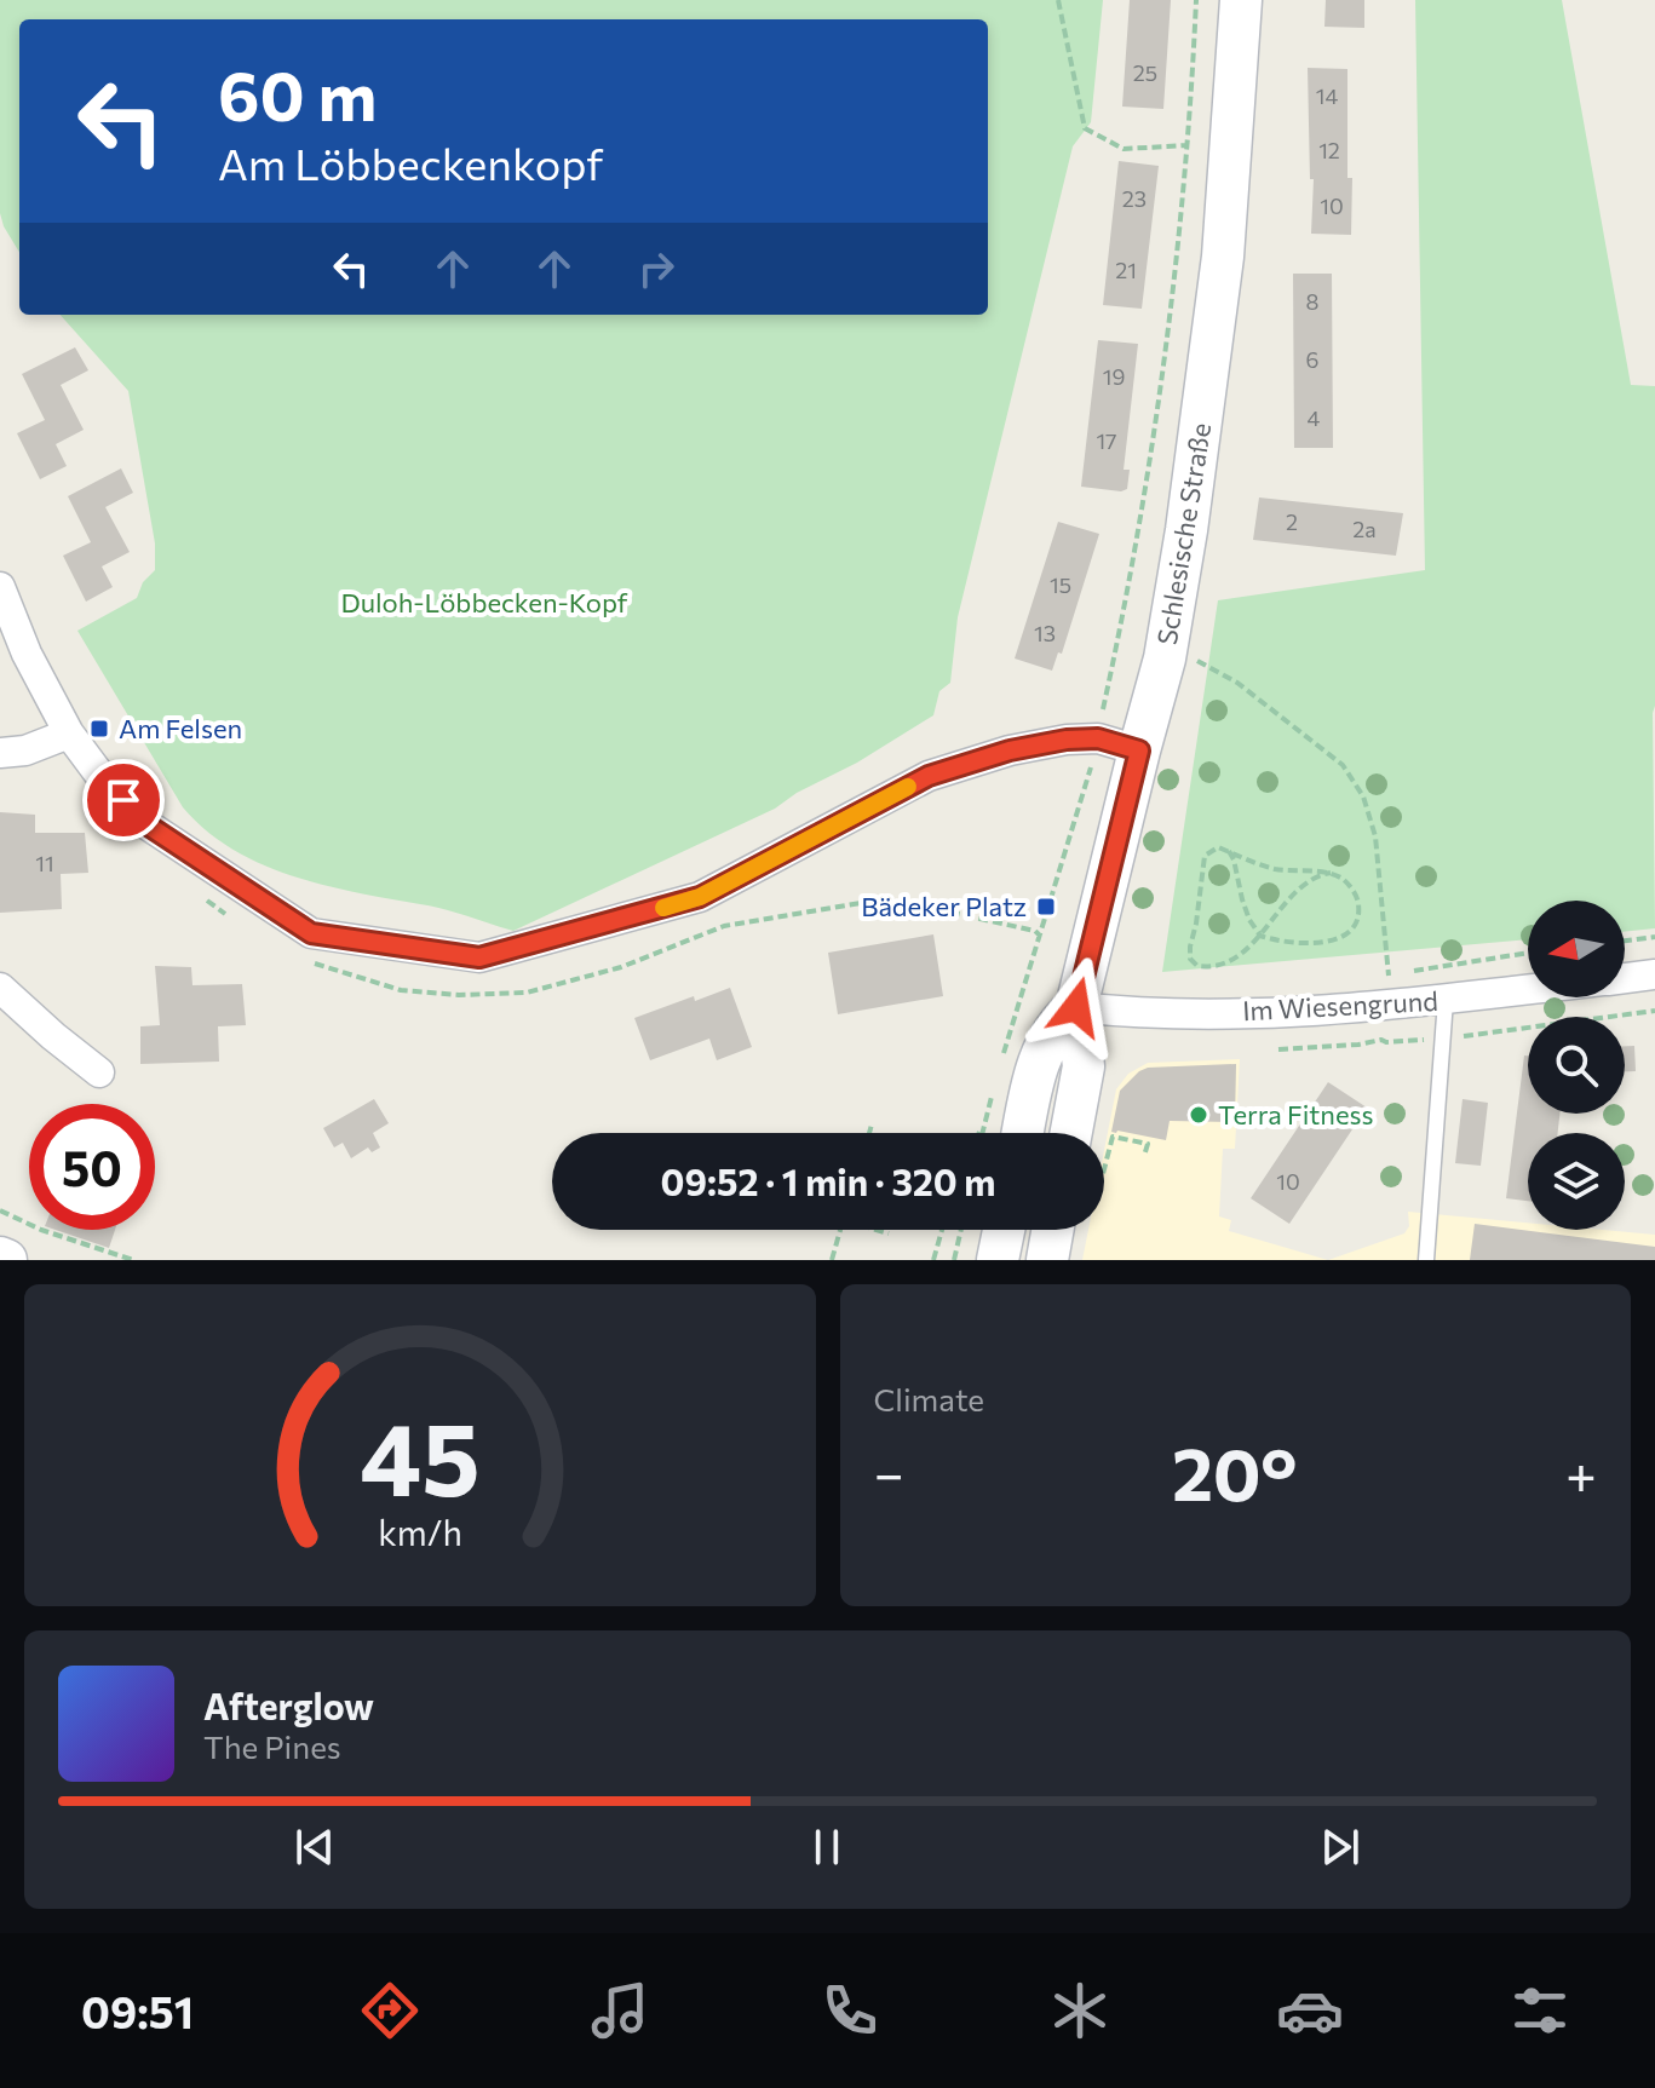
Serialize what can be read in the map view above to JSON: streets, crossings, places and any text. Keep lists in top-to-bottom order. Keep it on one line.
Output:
{"streets":{"main road":["Schlesische Straße"],"street":["Im Wiesengrund"]},"crossings":[["Schlesische Straße","Im Wiesengrund"]],"parks":["Duloh-Löbbecken-Kopf"],"places":{"transit":["Am Felsen","Bädeker Platz"],"other":["Terra Fitness"]},"house_numbers":["25","14","12","23","10","21","8","6","19","4","17","2","2a","15","13","11","10"],"north":"left","page":{"turn":["60 m","Am Löbbeckenkopf"],"limit":"50","trip":"09:52 · 1 min · 320 m","tile":"Climate","heat":["−","20°","+"],"song":["Afterglow","The Pines"],"tabs":"09:51","gauge":["45","km/h"]}}
